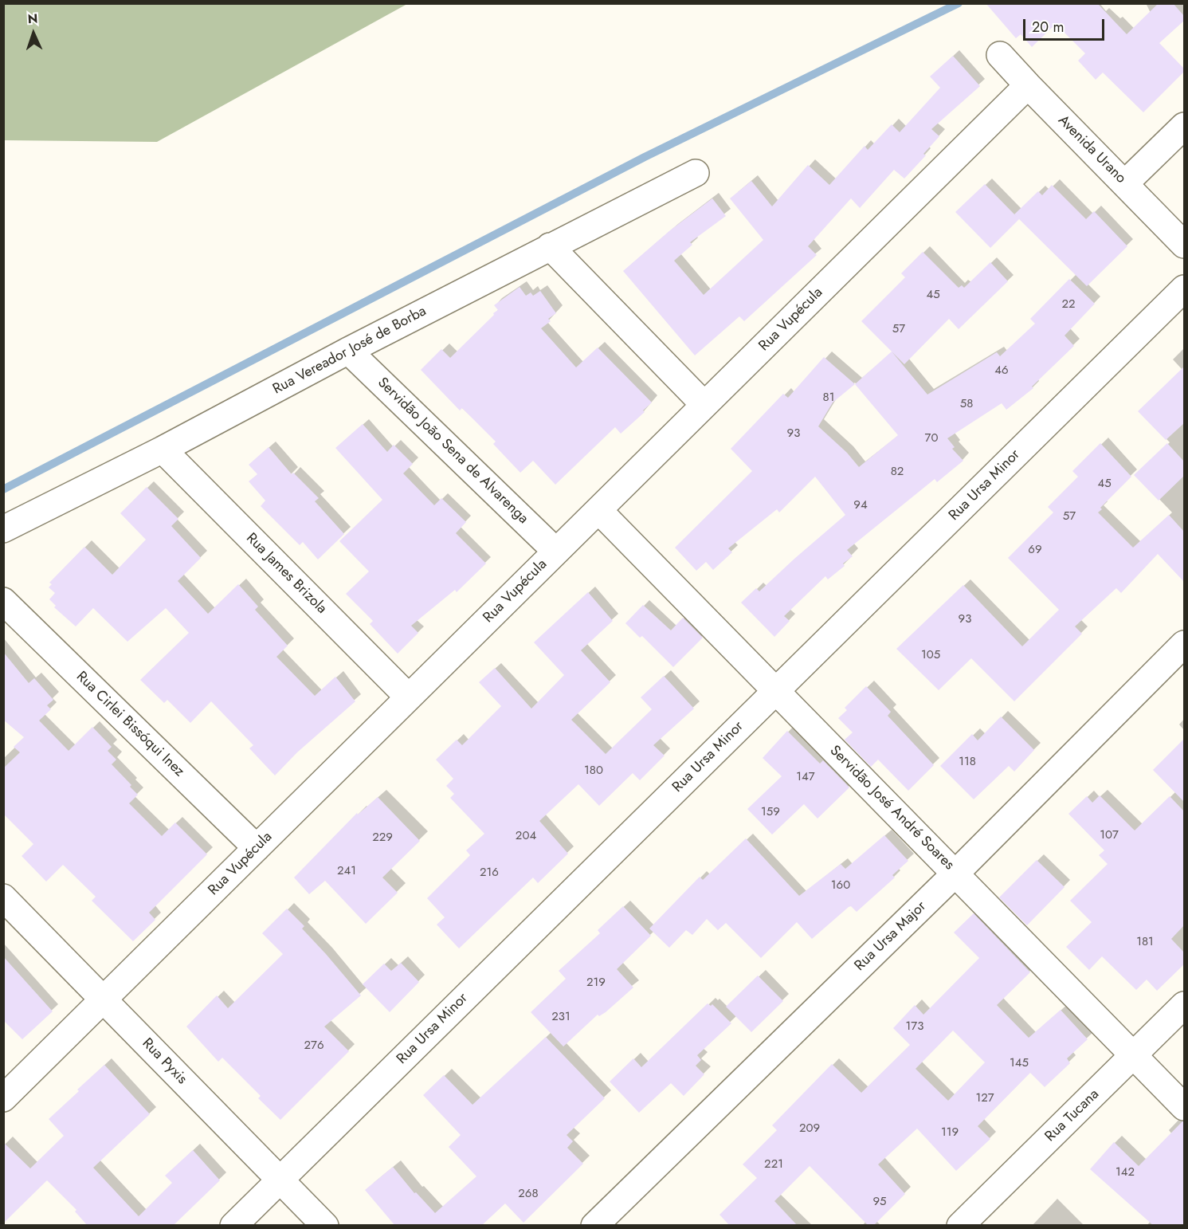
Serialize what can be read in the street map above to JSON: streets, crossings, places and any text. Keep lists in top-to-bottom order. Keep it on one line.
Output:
{"streets":{"street":["Avenida Urano","Rua Vupécula","Rua Vereador José de Borba","Servidão João Sena de Alvarenga","Rua Ursa Minor","Rua James Brizola","Rua Cirlei Bissóqui Inez","Servidão José André Soares","Rua Ursa Major","Rua Pyxis","Rua Tucana"]},"crossings":[["Avenida Urano","Rua Vupécula"],["Rua Vupécula","Servidão João Sena de Alvarenga"],["Rua Vupécula","Rua James Brizola"],["Rua Vupécula","Rua Cirlei Bissóqui Inez"],["Rua Vupécula","Servidão José André Soares"],["Rua Vupécula","Rua Pyxis"],["Rua Vereador José de Borba","Servidão João Sena de Alvarenga"],["Rua Vereador José de Borba","Rua James Brizola"],["Rua Ursa Minor","Servidão José André Soares"],["Rua Ursa Minor","Rua Pyxis"],["Servidão José André Soares","Rua Ursa Major"],["Servidão José André Soares","Rua Tucana"]],"house_numbers":["45","22","57","46","81","58","93","70","82","45","94","57","69","93","105","118","180","147","159","107","204","229","241","216","160","181","219","231","173","276","145","127","209","119","221","142","268","95"],"scale_bar":"20 m","north":"top"}
